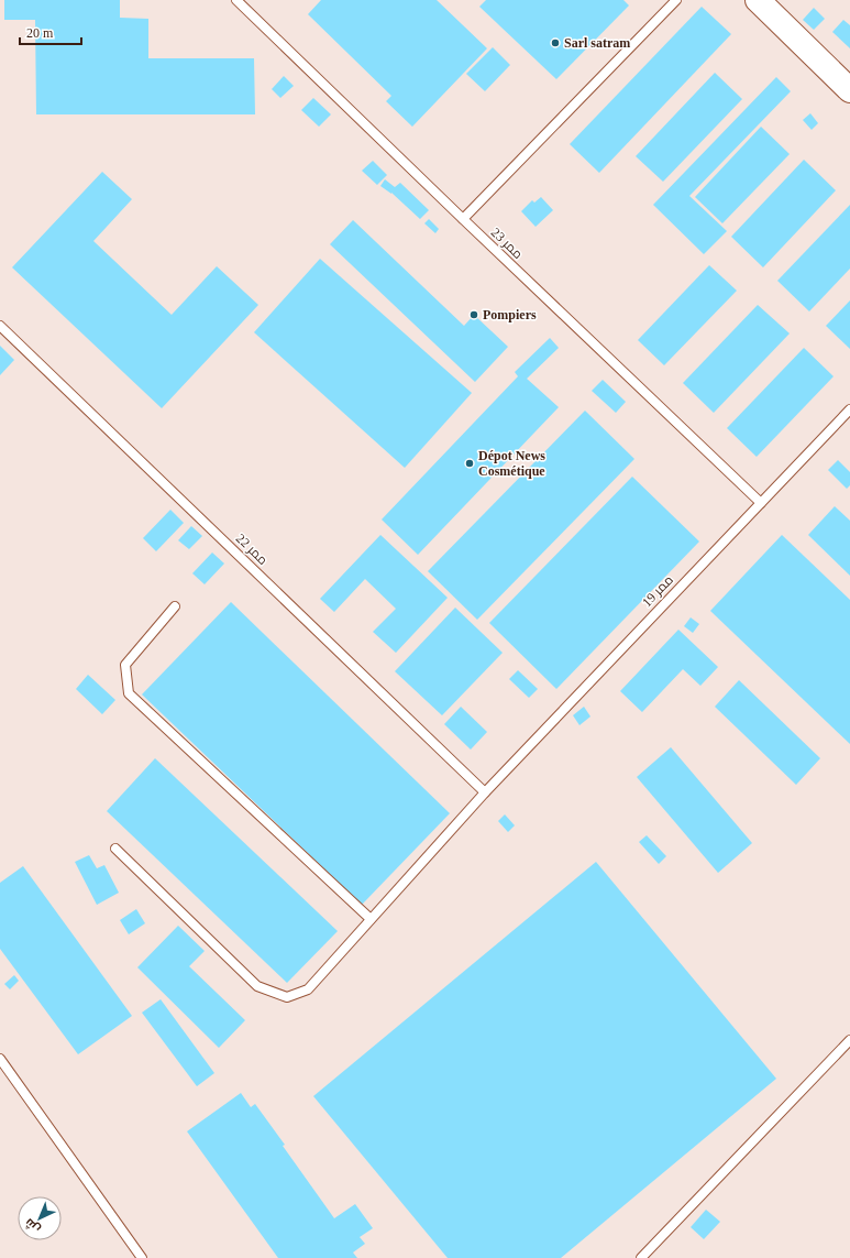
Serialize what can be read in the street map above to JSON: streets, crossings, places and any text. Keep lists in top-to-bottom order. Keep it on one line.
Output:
{"streets":{"lane":["ممر 23","ممر 22","ممر 19"]},"crossings":[["ممر 23","ممر 19"],["ممر 22","ممر 19"]],"places":["Sarl satram","Pompiers","Dépot News Cosmétique"],"scale_bar":"20 m","north":"bottom left"}
